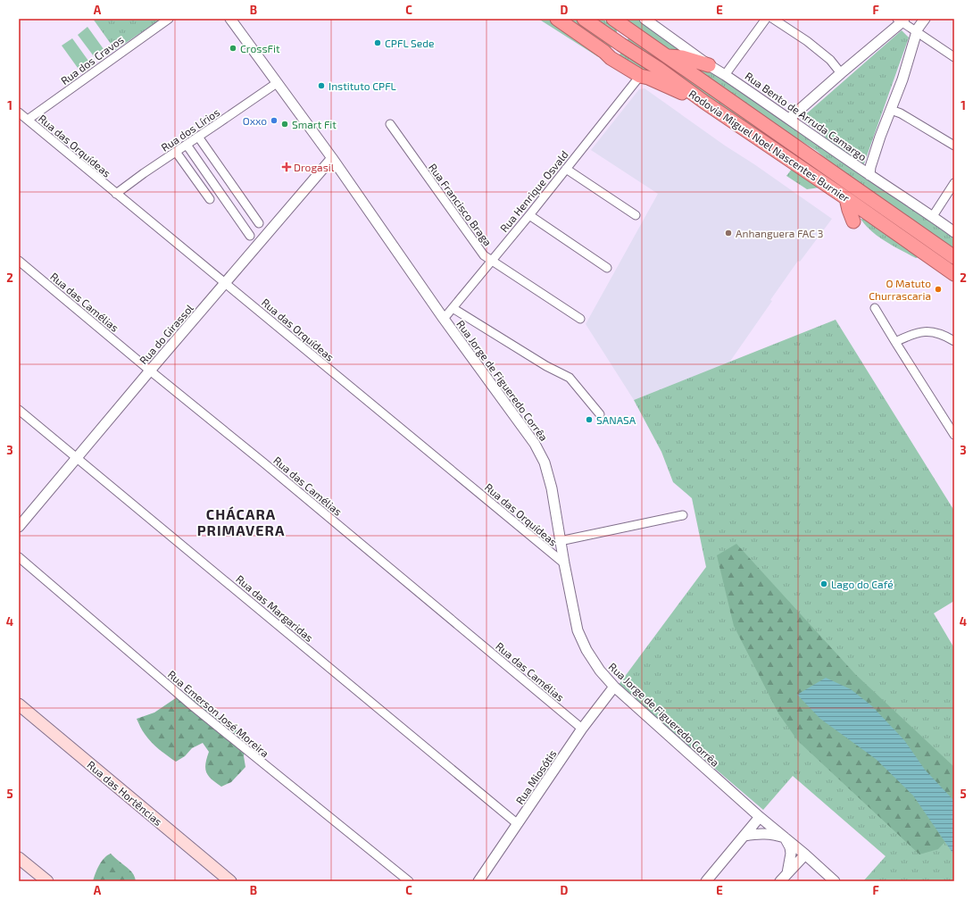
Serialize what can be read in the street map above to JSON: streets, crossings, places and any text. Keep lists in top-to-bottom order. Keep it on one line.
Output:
{"streets":{"highway":["Rodovia Miguel Noel Nascentes Burnier"],"main road":["Rua das Hortências"],"street":["Rua dos Cravos","Rua Bento de Arruda Camargo","Rua dos Lírios","Rua das Orquídeas","Rua Henrique Osvald","Rua Francisco Braga","Rua das Camélias","Rua do Girassol","Rua Jorge de Figueredo Corrêa","Rua das Margaridas","Rua Emerson José Moreira","Rua Miosótis"]},"crossings":[["Rua dos Cravos","Rua das Orquídeas"],["Rua dos Lírios","Rua das Orquídeas"],["Rua dos Lírios","Rua Jorge de Figueredo Corrêa"],["Rua das Orquídeas","Rua do Girassol"],["Rua das Orquídeas","Rua Jorge de Figueredo Corrêa"],["Rua Henrique Osvald","Rua Francisco Braga"],["Rua Henrique Osvald","Rua Jorge de Figueredo Corrêa"],["Rua das Camélias","Rua do Girassol"],["Rua das Camélias","Rua Miosótis"],["Rua do Girassol","Rua Jorge de Figueredo Corrêa"],["Rua do Girassol","Rua das Margaridas"],["Rua Jorge de Figueredo Corrêa","Rua Miosótis"],["Rua das Margaridas","Rua Miosótis"]],"districts":["CHÁCARA PRIMAVERA"],"places":{"other":["CPFL Sede","CrossFit","Instituto CPFL","Oxxo","Smart Fit","Anhanguera FAC 3","O Matuto Churrascaria","SANASA","Lago do Café"],"health":["Drogasil"]},"grid":{"columns":["A","B","C","D","E","F"],"rows":["1","2","3","4","5"]}}
